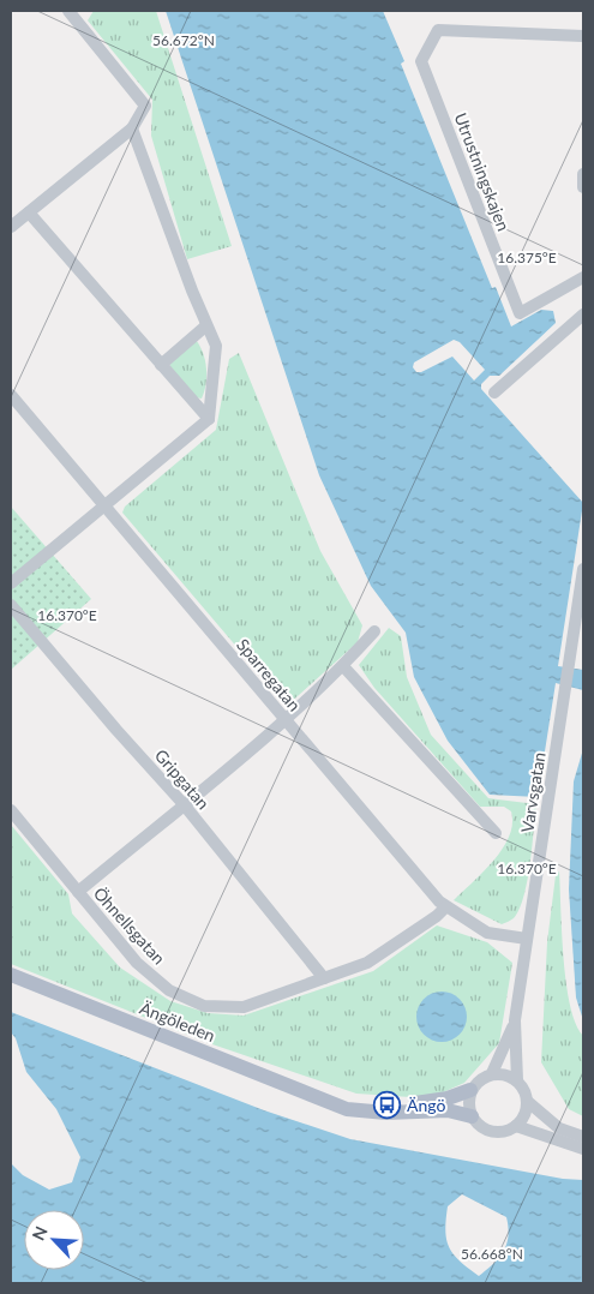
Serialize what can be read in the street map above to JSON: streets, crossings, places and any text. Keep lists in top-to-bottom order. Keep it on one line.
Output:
{"streets":{"main road":["Ängöleden"],"street":["Utrustningskajen","Sparregatan","Gripgatan","Varvsgatan","Öhnellsgatan"]},"crossings":[["Sparregatan","Varvsgatan"],["Sparregatan","Öhnellsgatan"],["Gripgatan","Öhnellsgatan"],["Varvsgatan","Ängöleden"]],"places":{"bus stop":["Ängö"]},"north":"top left","coordinates":["56.672°N","16.375°E","16.370°E","56.668°N"]}
